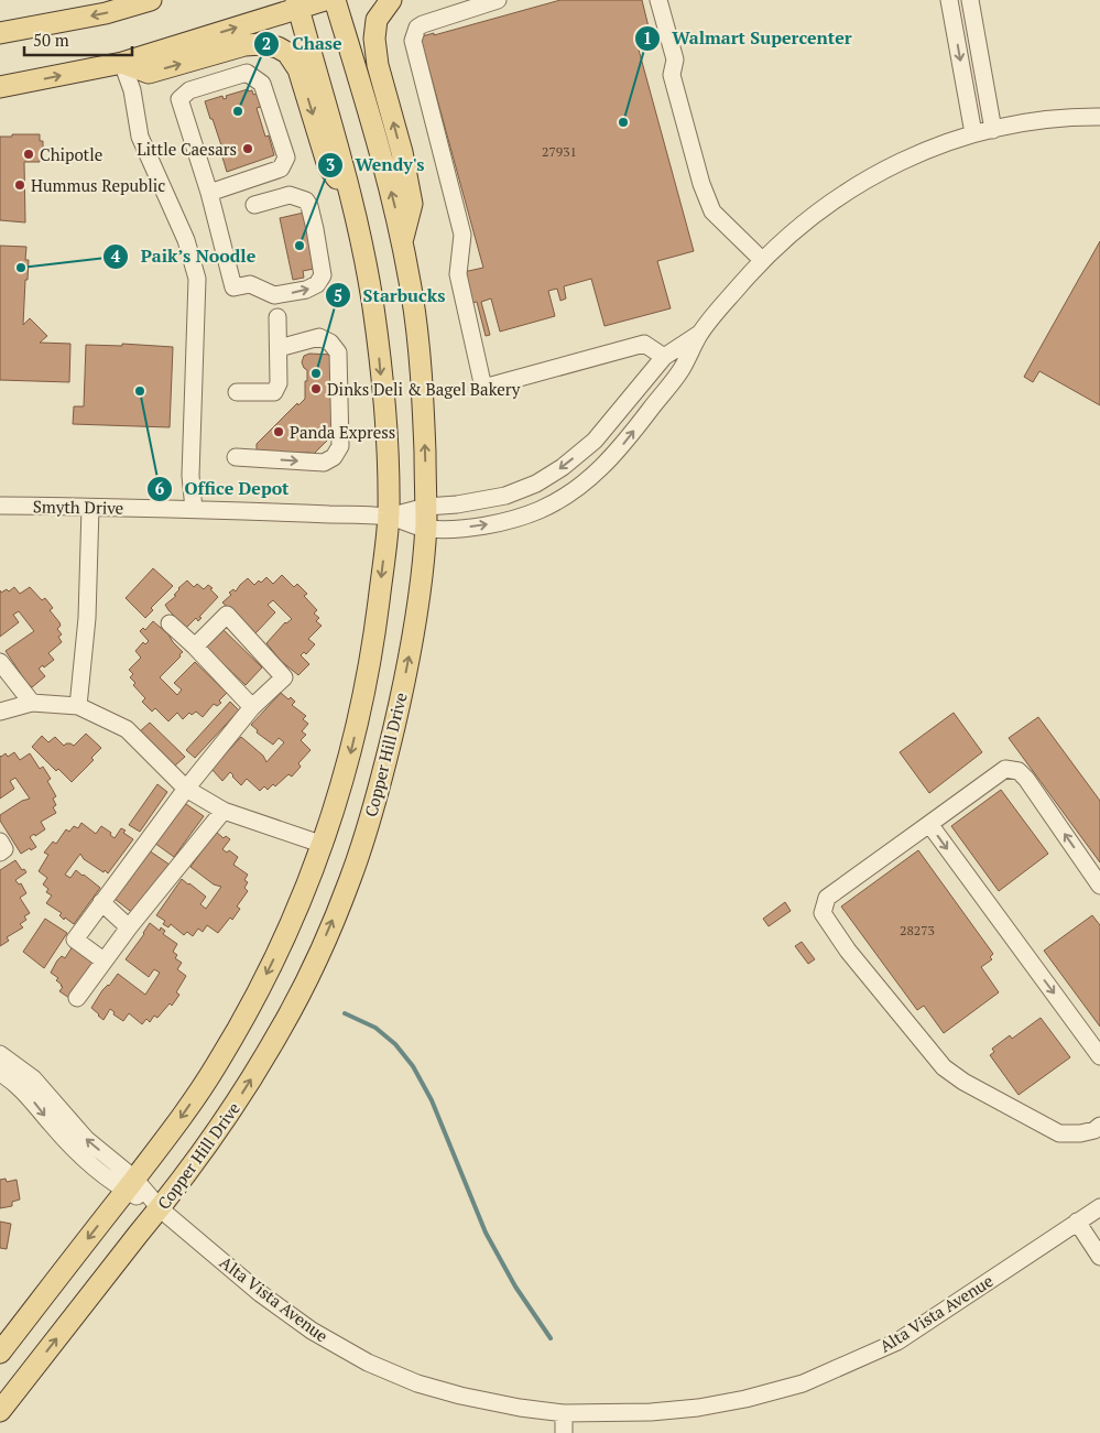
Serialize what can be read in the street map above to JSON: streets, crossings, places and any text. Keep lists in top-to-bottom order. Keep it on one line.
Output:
{"streets":{"main road":["Copper Hill Drive"],"street":["Smyth Drive","Alta Vista Avenue"]},"crossings":[["Smyth Drive","Copper Hill Drive"],["Copper Hill Drive","Alta Vista Avenue"]],"places":["Chase","Walmart Supercenter","Little Caesars","Chipotle","Hummus Republic","Wendy's","Paik’s Noodle","Starbucks","Dinks Deli & Bagel Bakery","Office Depot","Panda Express"],"house_numbers":["27931","28273"],"scale_bar":"50 m"}
